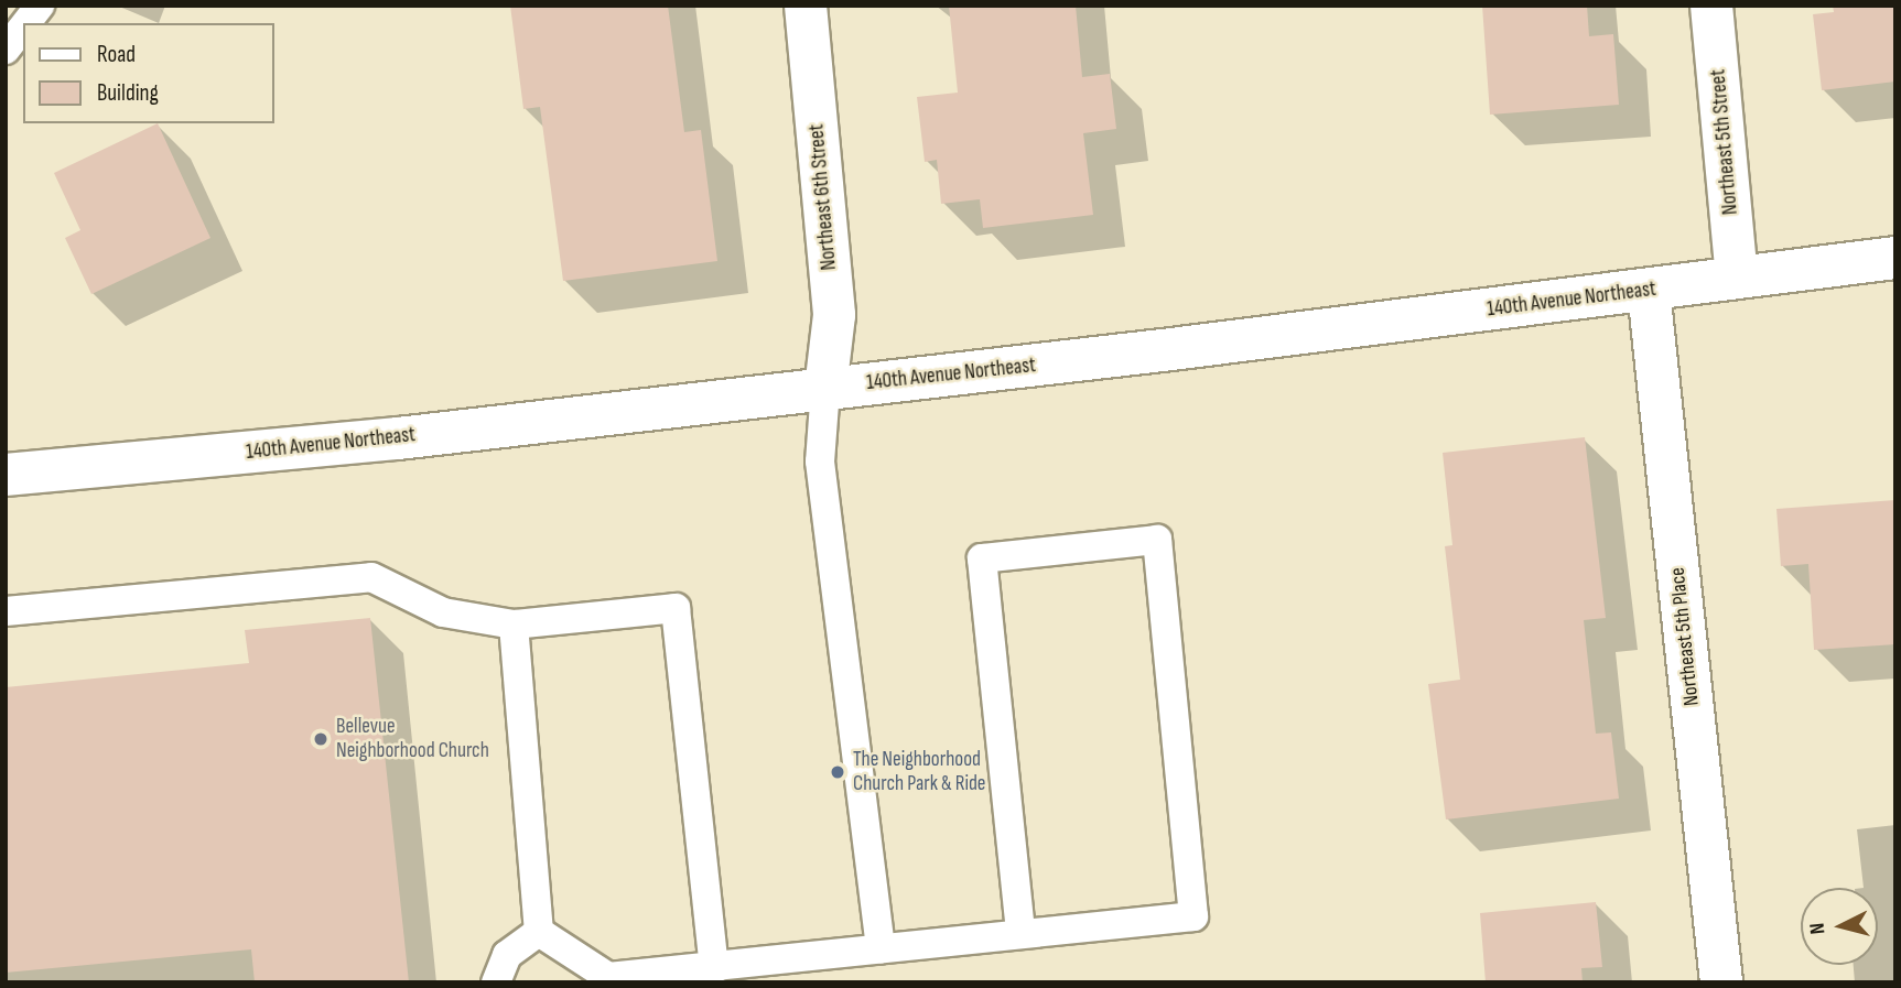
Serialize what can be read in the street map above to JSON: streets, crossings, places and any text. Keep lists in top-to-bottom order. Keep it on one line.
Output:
{"streets":{"street":["Northeast 5th Street","Northeast 6th Street","140th Avenue Northeast","Northeast 5th Place"]},"crossings":[["Northeast 5th Street","140th Avenue Northeast"],["Northeast 6th Street","140th Avenue Northeast"],["140th Avenue Northeast","Northeast 5th Place"]],"places":["Bellevue Neighborhood Church","The Neighborhood Church Park & Ride"],"legend":["Road","Building"],"north":"left"}
